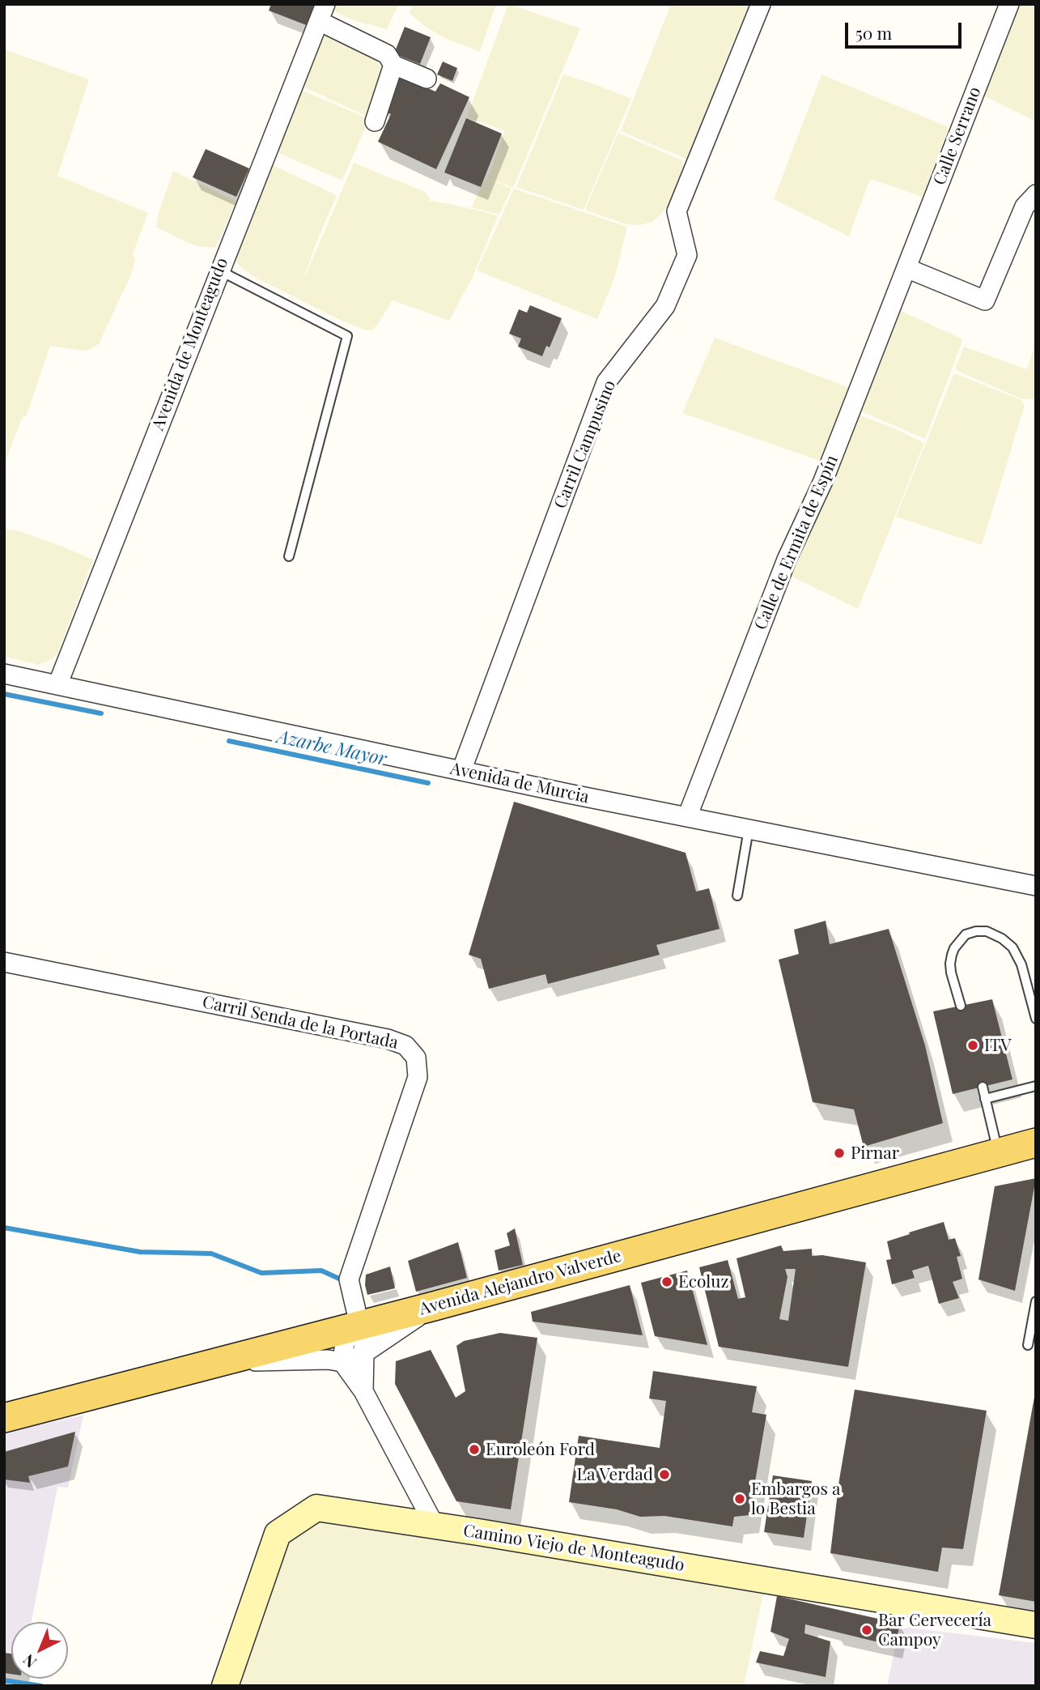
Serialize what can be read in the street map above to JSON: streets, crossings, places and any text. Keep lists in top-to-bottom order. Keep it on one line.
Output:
{"streets":{"main road":["Avenida Alejandro Valverde"],"street":["Calle Serrano","Avenida de Monteagudo","Carril Campusino","Calle de Ermita de Espín","Avenida de Murcia","Carril Senda de la Portada","Camino Viejo de Monteagudo"]},"crossings":[["Calle Serrano","Calle de Ermita de Espín"],["Avenida de Monteagudo","Avenida de Murcia"],["Carril Campusino","Avenida de Murcia"],["Calle de Ermita de Espín","Avenida de Murcia"],["Carril Senda de la Portada","Avenida Alejandro Valverde"]],"water":["Azarbe Mayor"],"places":["ITV","Pirnar","Ecoluz","Euroleón Ford","La Verdad","Embargos a lo Bestia","Bar Cervecería Campoy"],"scale_bar":"50 m","north":"bottom left"}
